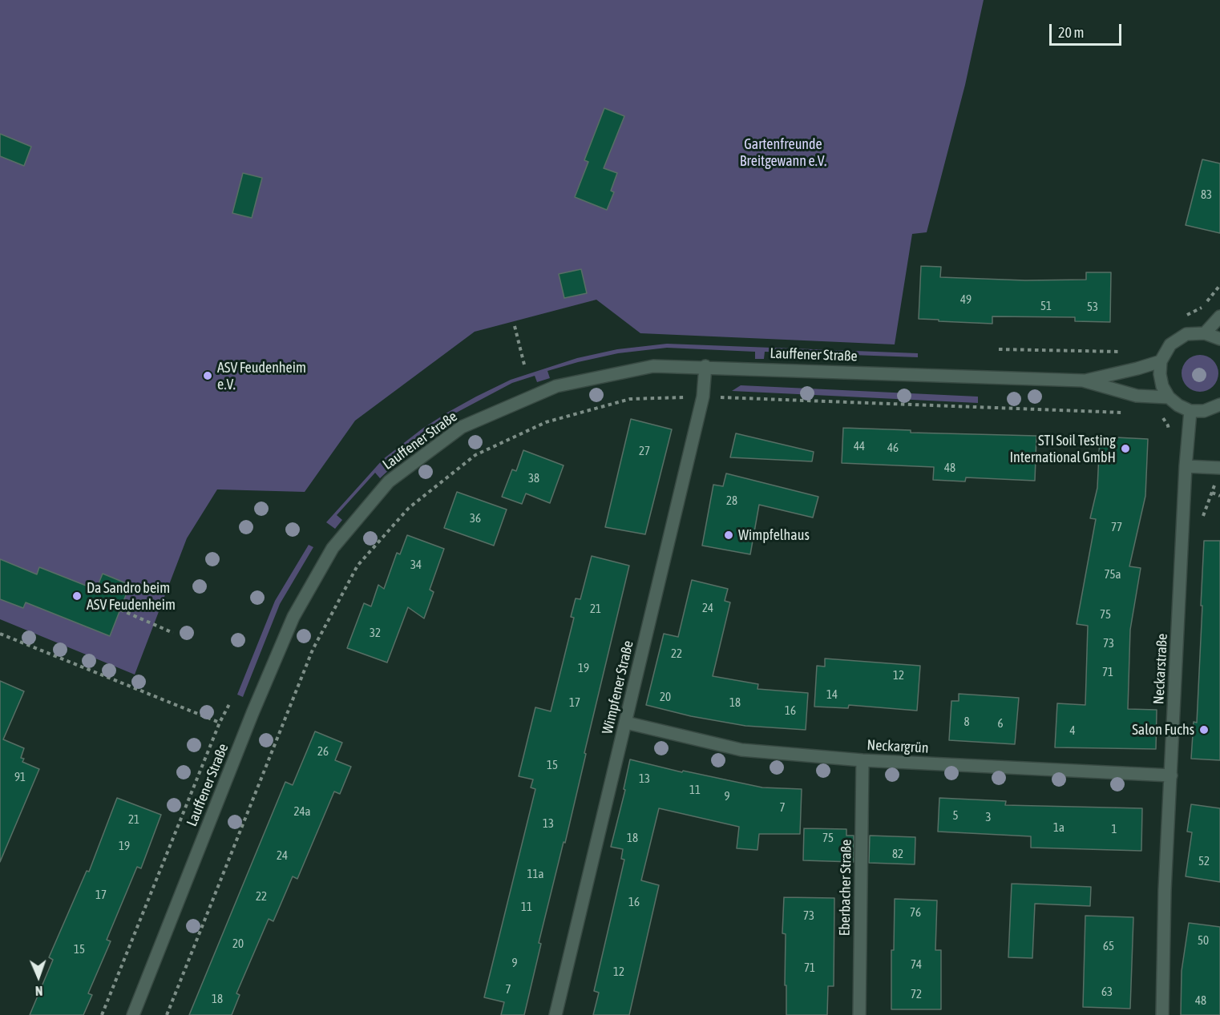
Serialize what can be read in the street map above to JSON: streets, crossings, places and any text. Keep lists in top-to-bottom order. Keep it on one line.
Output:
{"streets":{"street":["Lauffener Straße","Neckarstraße","Wimpfener Straße","Neckargrün","Eberbacher Straße"]},"crossings":[["Lauffener Straße","Wimpfener Straße"],["Neckarstraße","Neckargrün"],["Wimpfener Straße","Neckargrün"],["Neckargrün","Eberbacher Straße"]],"parks":["Gartenfreunde Breitgewann e.V."],"places":["ASV Feudenheim e.V.","STI Soil Testing International GmbH","Wimpfelhaus","Da Sandro beim ASV Feudenheim","Salon Fuchs"],"house_numbers":["83","49","51","53","44","46","27","48","38","28","36","77","34","75a","24","21","75","32","73","22","19","71","12","14","20","17","18","16","8","6","4","26","15","91","13","11","9","7","24a","5","3","21","13","1a","1","18","75","19","82","24","52","11a","17","22","16","11","76","73","50","20","65","15","9","74","71","12","7","63","72","18","48"],"scale_bar":"20 m","north":"bottom"}
